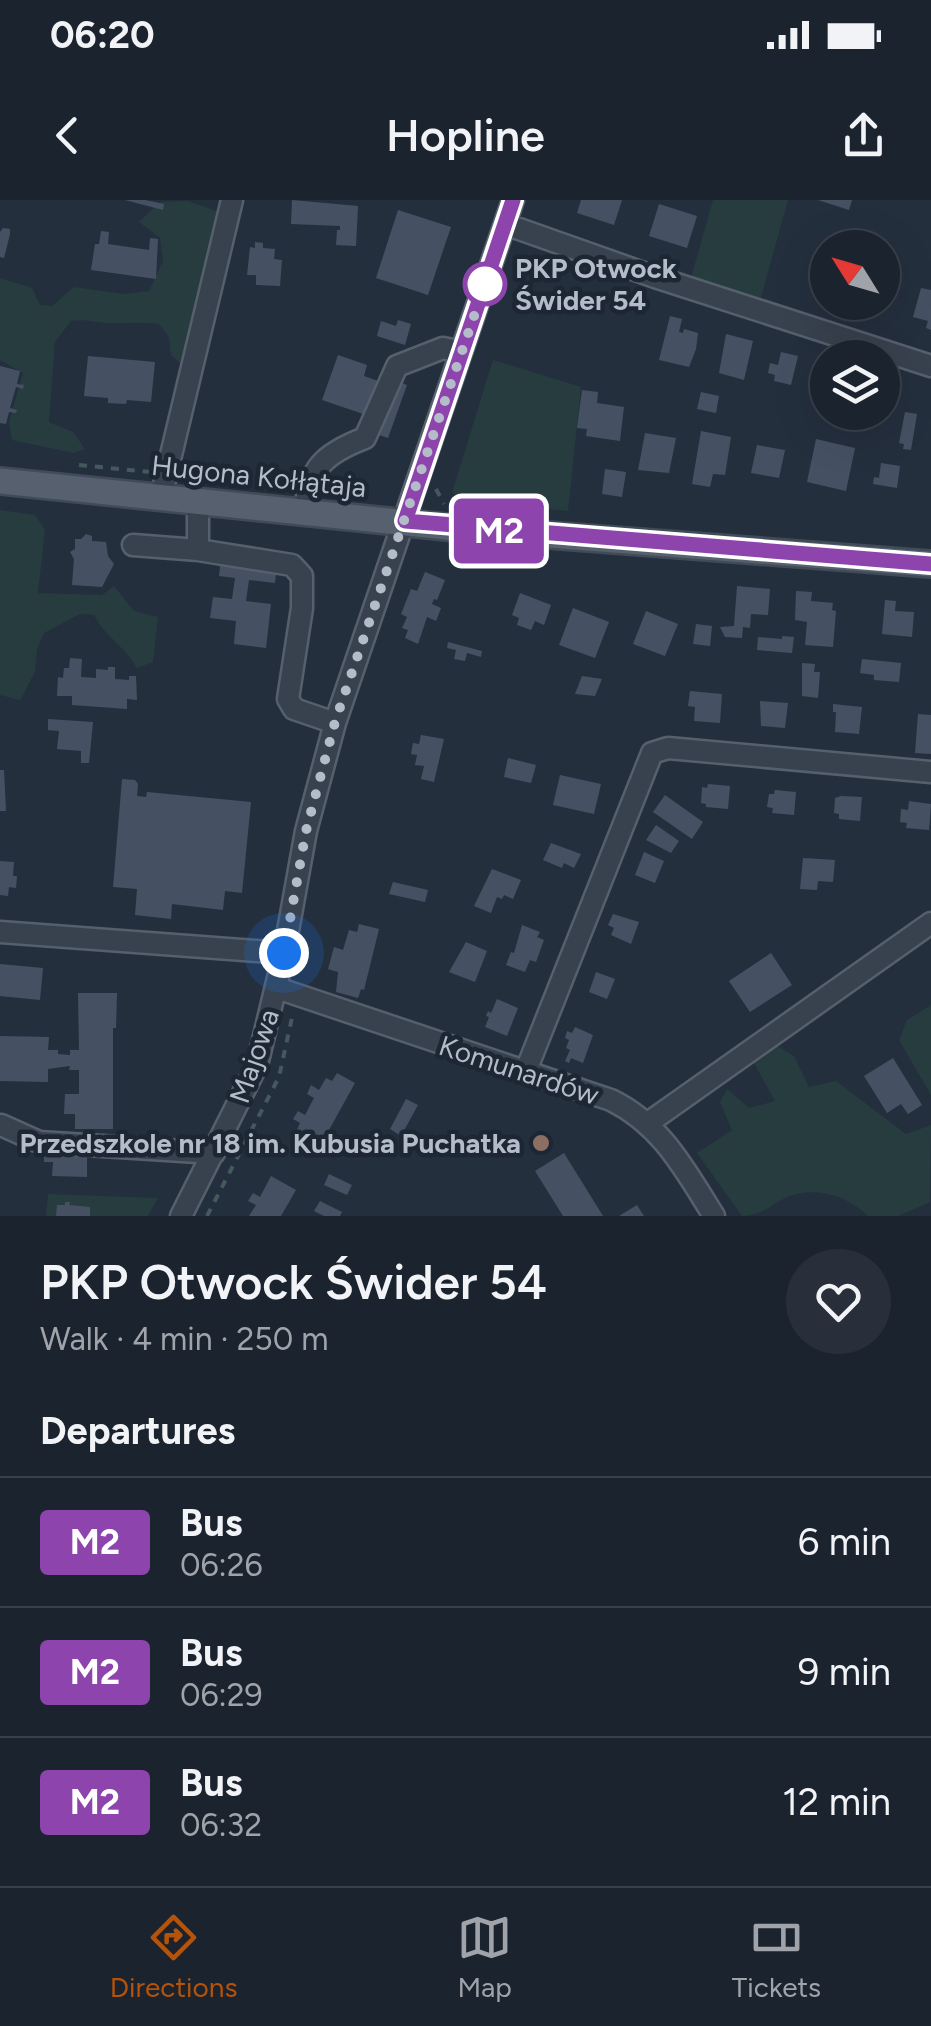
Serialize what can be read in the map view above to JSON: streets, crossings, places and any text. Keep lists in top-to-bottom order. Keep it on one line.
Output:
{"streets":{"main road":["Hugona Kołłątaja"],"street":["Majowa","Komunardów"]},"crossings":[["Hugona Kołłątaja","Majowa"],["Majowa","Komunardów"]],"places":["PKP Otwock Świder 54","Przedszkole nr 18 im. Kubusia Puchatka"],"lines":["bus line M2"],"north":"top left","page":{"status":"06:20","header":"Hopline","on_map":"M2","heading":[["PKP Otwock Świder 54","Walk · 4 min · 250 m"],"Departures"],"list":[{"mark":"M2","name":"Bus","note":"06:26","value":"6 min"},{"mark":"M2","name":"Bus","note":"06:29","value":"9 min"},{"mark":"M2","name":"Bus","note":"06:32","value":"12 min"}],"tabs":["Directions","Map","Tickets"]}}
